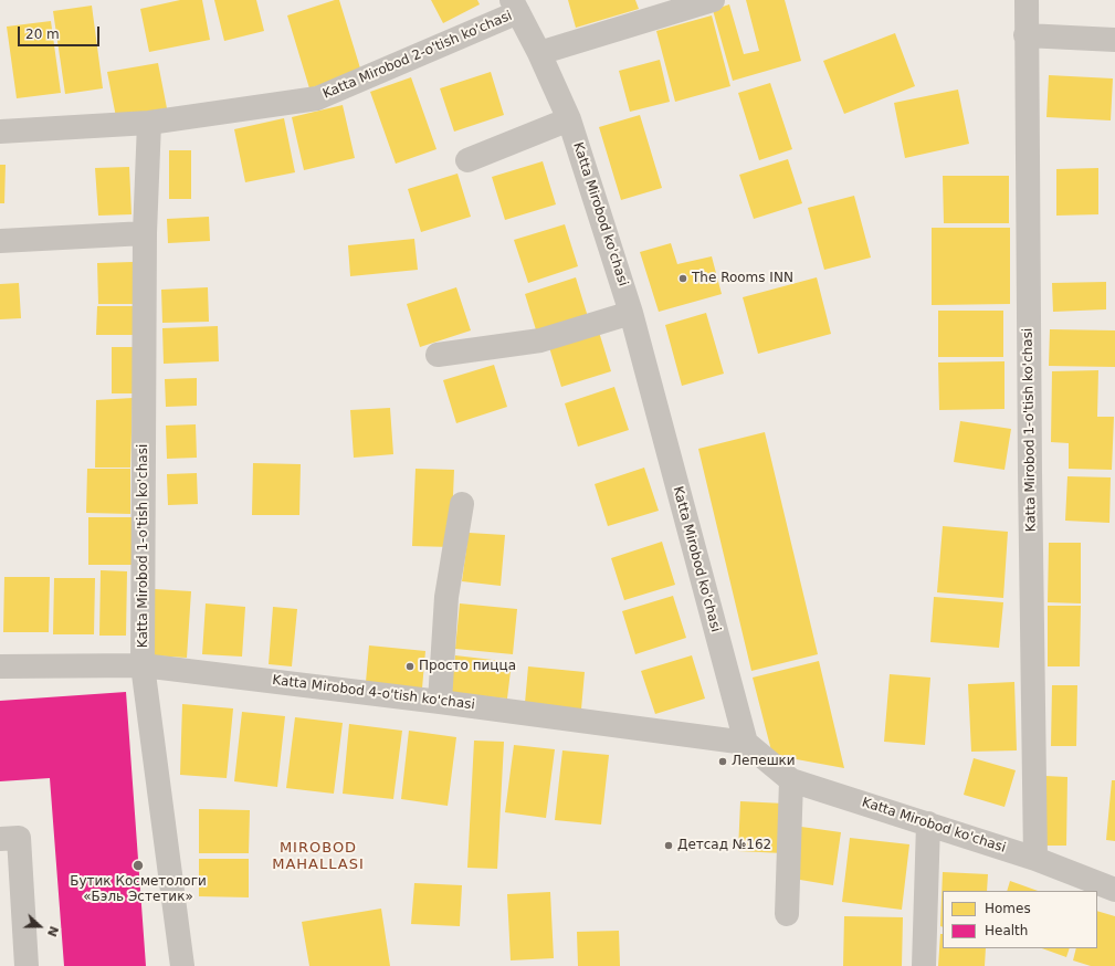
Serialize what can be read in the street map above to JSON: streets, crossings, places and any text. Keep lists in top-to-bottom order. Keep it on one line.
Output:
{"streets":{"street":["Katta Mirobod 2-o'tish ko'chasi","Katta Mirobod ko'chasi","Katta Mirobod 1-o'tish ko'chasi","Katta Mirobod 4-o'tish ko'chasi"]},"crossings":[["Katta Mirobod 2-o'tish ko'chasi","Katta Mirobod ko'chasi"],["Katta Mirobod 2-o'tish ko'chasi","Katta Mirobod 1-o'tish ko'chasi"],["Katta Mirobod ko'chasi","Katta Mirobod 1-o'tish ko'chasi"],["Katta Mirobod ko'chasi","Katta Mirobod 4-o'tish ko'chasi"],["Katta Mirobod 1-o'tish ko'chasi","Katta Mirobod 4-o'tish ko'chasi"]],"districts":["MIROBOD MAHALLASI"],"places":["The Rooms INN","Просто пицца","Лепешки","Детсад №162","Бутик Косметологи «Бэль Эстетик»"],"legend":["Homes","Health"],"scale_bar":"20 m","north":"right"}
